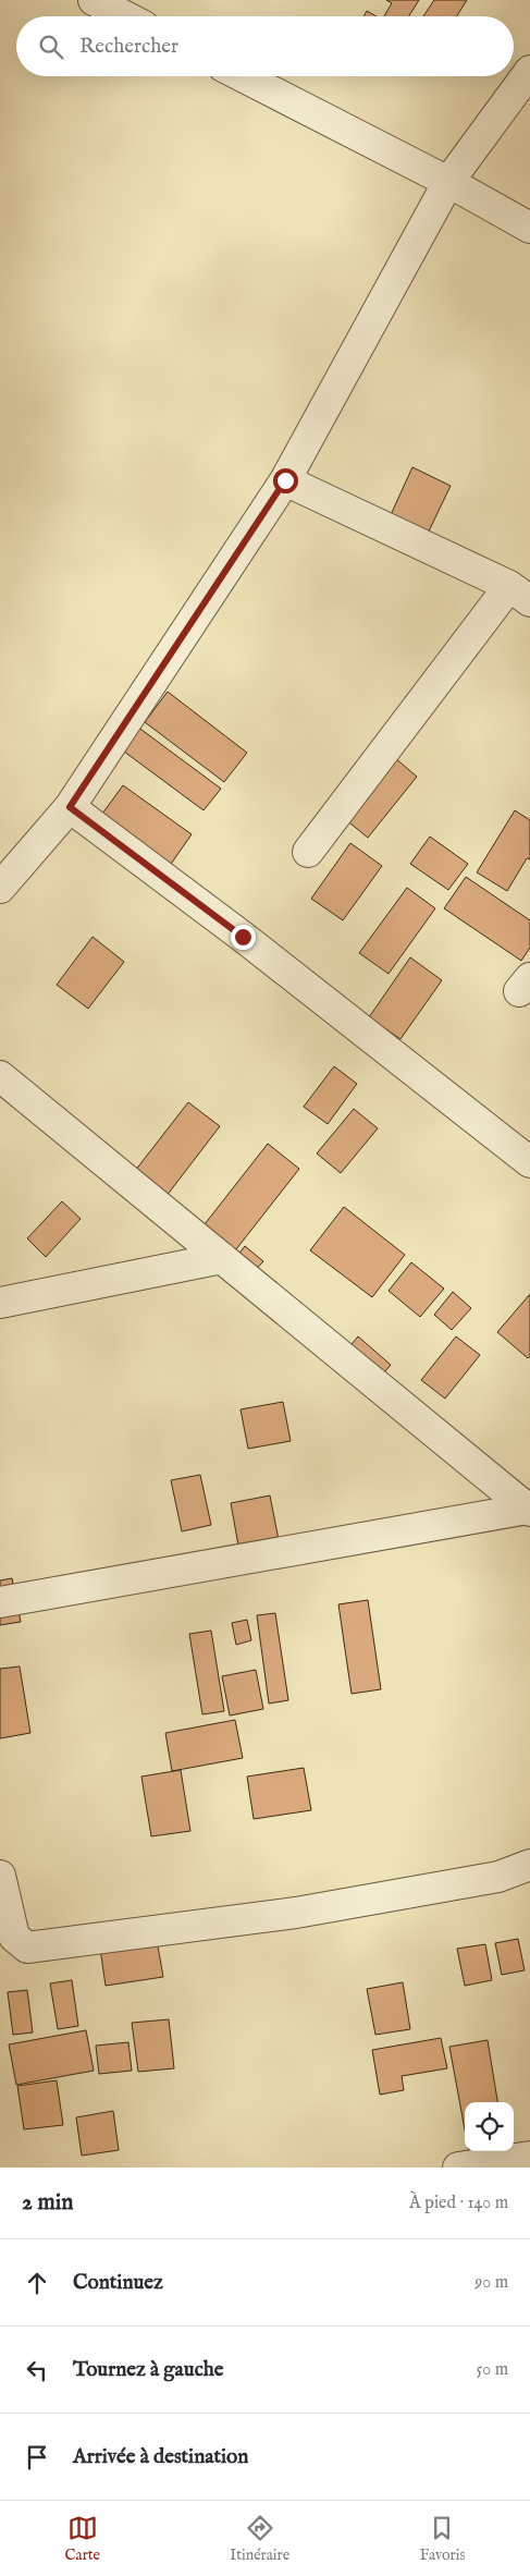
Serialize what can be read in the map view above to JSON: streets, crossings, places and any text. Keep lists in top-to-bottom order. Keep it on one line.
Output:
{"page":{"search":"Rechercher","heading":["2 min","À pied · 140 m"],"list":[["Continuez","90 m"],["Tournez à gauche","50 m"],"Arrivée à destination"],"nav":["Carte","Itinéraire","Favoris"]}}
